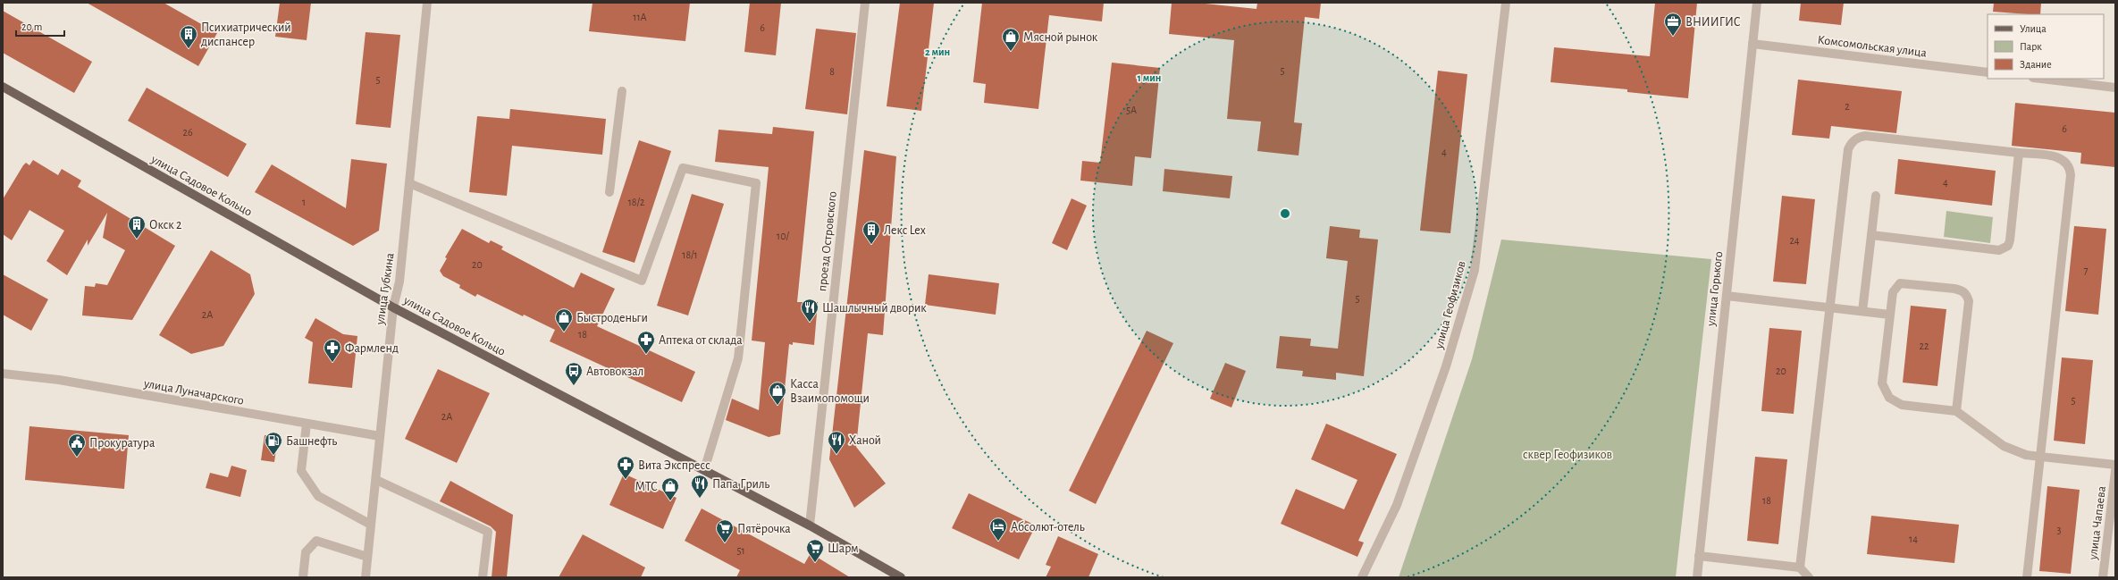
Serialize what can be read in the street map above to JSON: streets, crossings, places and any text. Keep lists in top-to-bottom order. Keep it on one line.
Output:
{"streets":{"main road":["улица Садовое Кольцо"],"street":["Комсомольская улица","проезд Островского","улица Губкина","улица Горького","улица Геофизиков","улица Луначарского","улица Чапаева"]},"crossings":[["Комсомольская улица","улица Горького"],["улица Садовое Кольцо","проезд Островского"],["улица Садовое Кольцо","улица Губкина"],["улица Губкина","улица Луначарского"]],"parks":["cквер Геофизиков"],"places":{"office":["ВНИИГИС"],"building":["Психиатрический диспансер","Окск 2","Лекс Lex"],"shop":["Мясной рынок","Быстроденьги","Касса Взаимопомощи","МТС"],"restaurant":["Шашлычный дворик","Ханой","Папа Гриль"],"pharmacy":["Аптека от склада","Фармленд","Вита Экспресс"],"bus stop":["Автовокзал"],"fuel station":["Башнефть"],"public building":["Прокуратура"],"hotel":["Абсолют-отель"],"supermarket":["Пятёрочка","Шарм"]},"house_numbers":["11А","6","5","8","5","2","5А","6","26","4","4","1","18/2","10/","24","18/1","20","7","5","2А","18","22","20","5","2А","18","3","14","51"],"legend":["Улица","Парк","Здание"],"scale_bar":"20 m","rings":["2 мин","1 мин"]}
